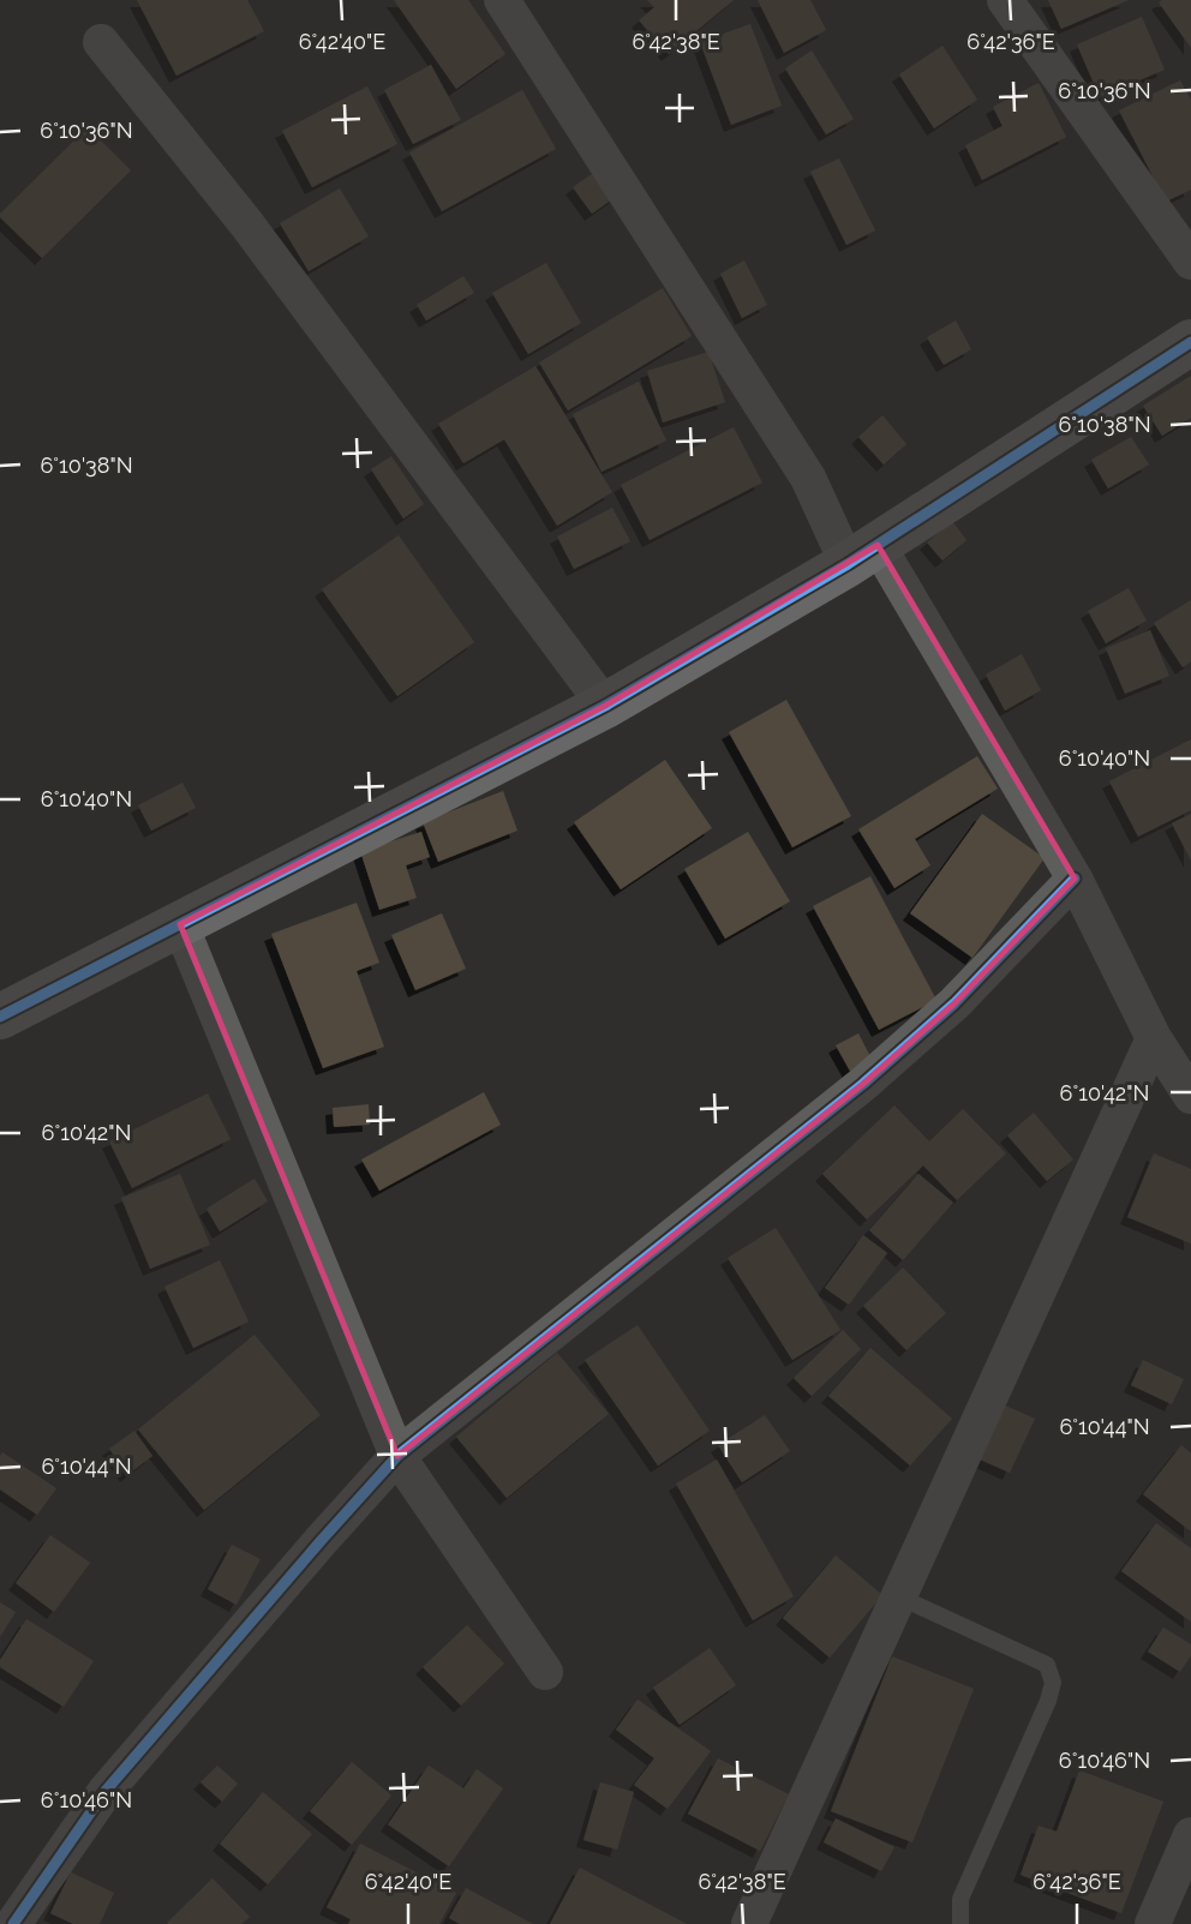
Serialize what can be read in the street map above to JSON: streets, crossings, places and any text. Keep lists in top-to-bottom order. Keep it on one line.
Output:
{"coordinates":["6°42'40\"E","6°42'38\"E","6°42'36\"E","6°10'36\"N","6°10'38\"N","6°10'40\"N","6°10'42\"N","6°10'44\"N","6°10'46\"N"]}
